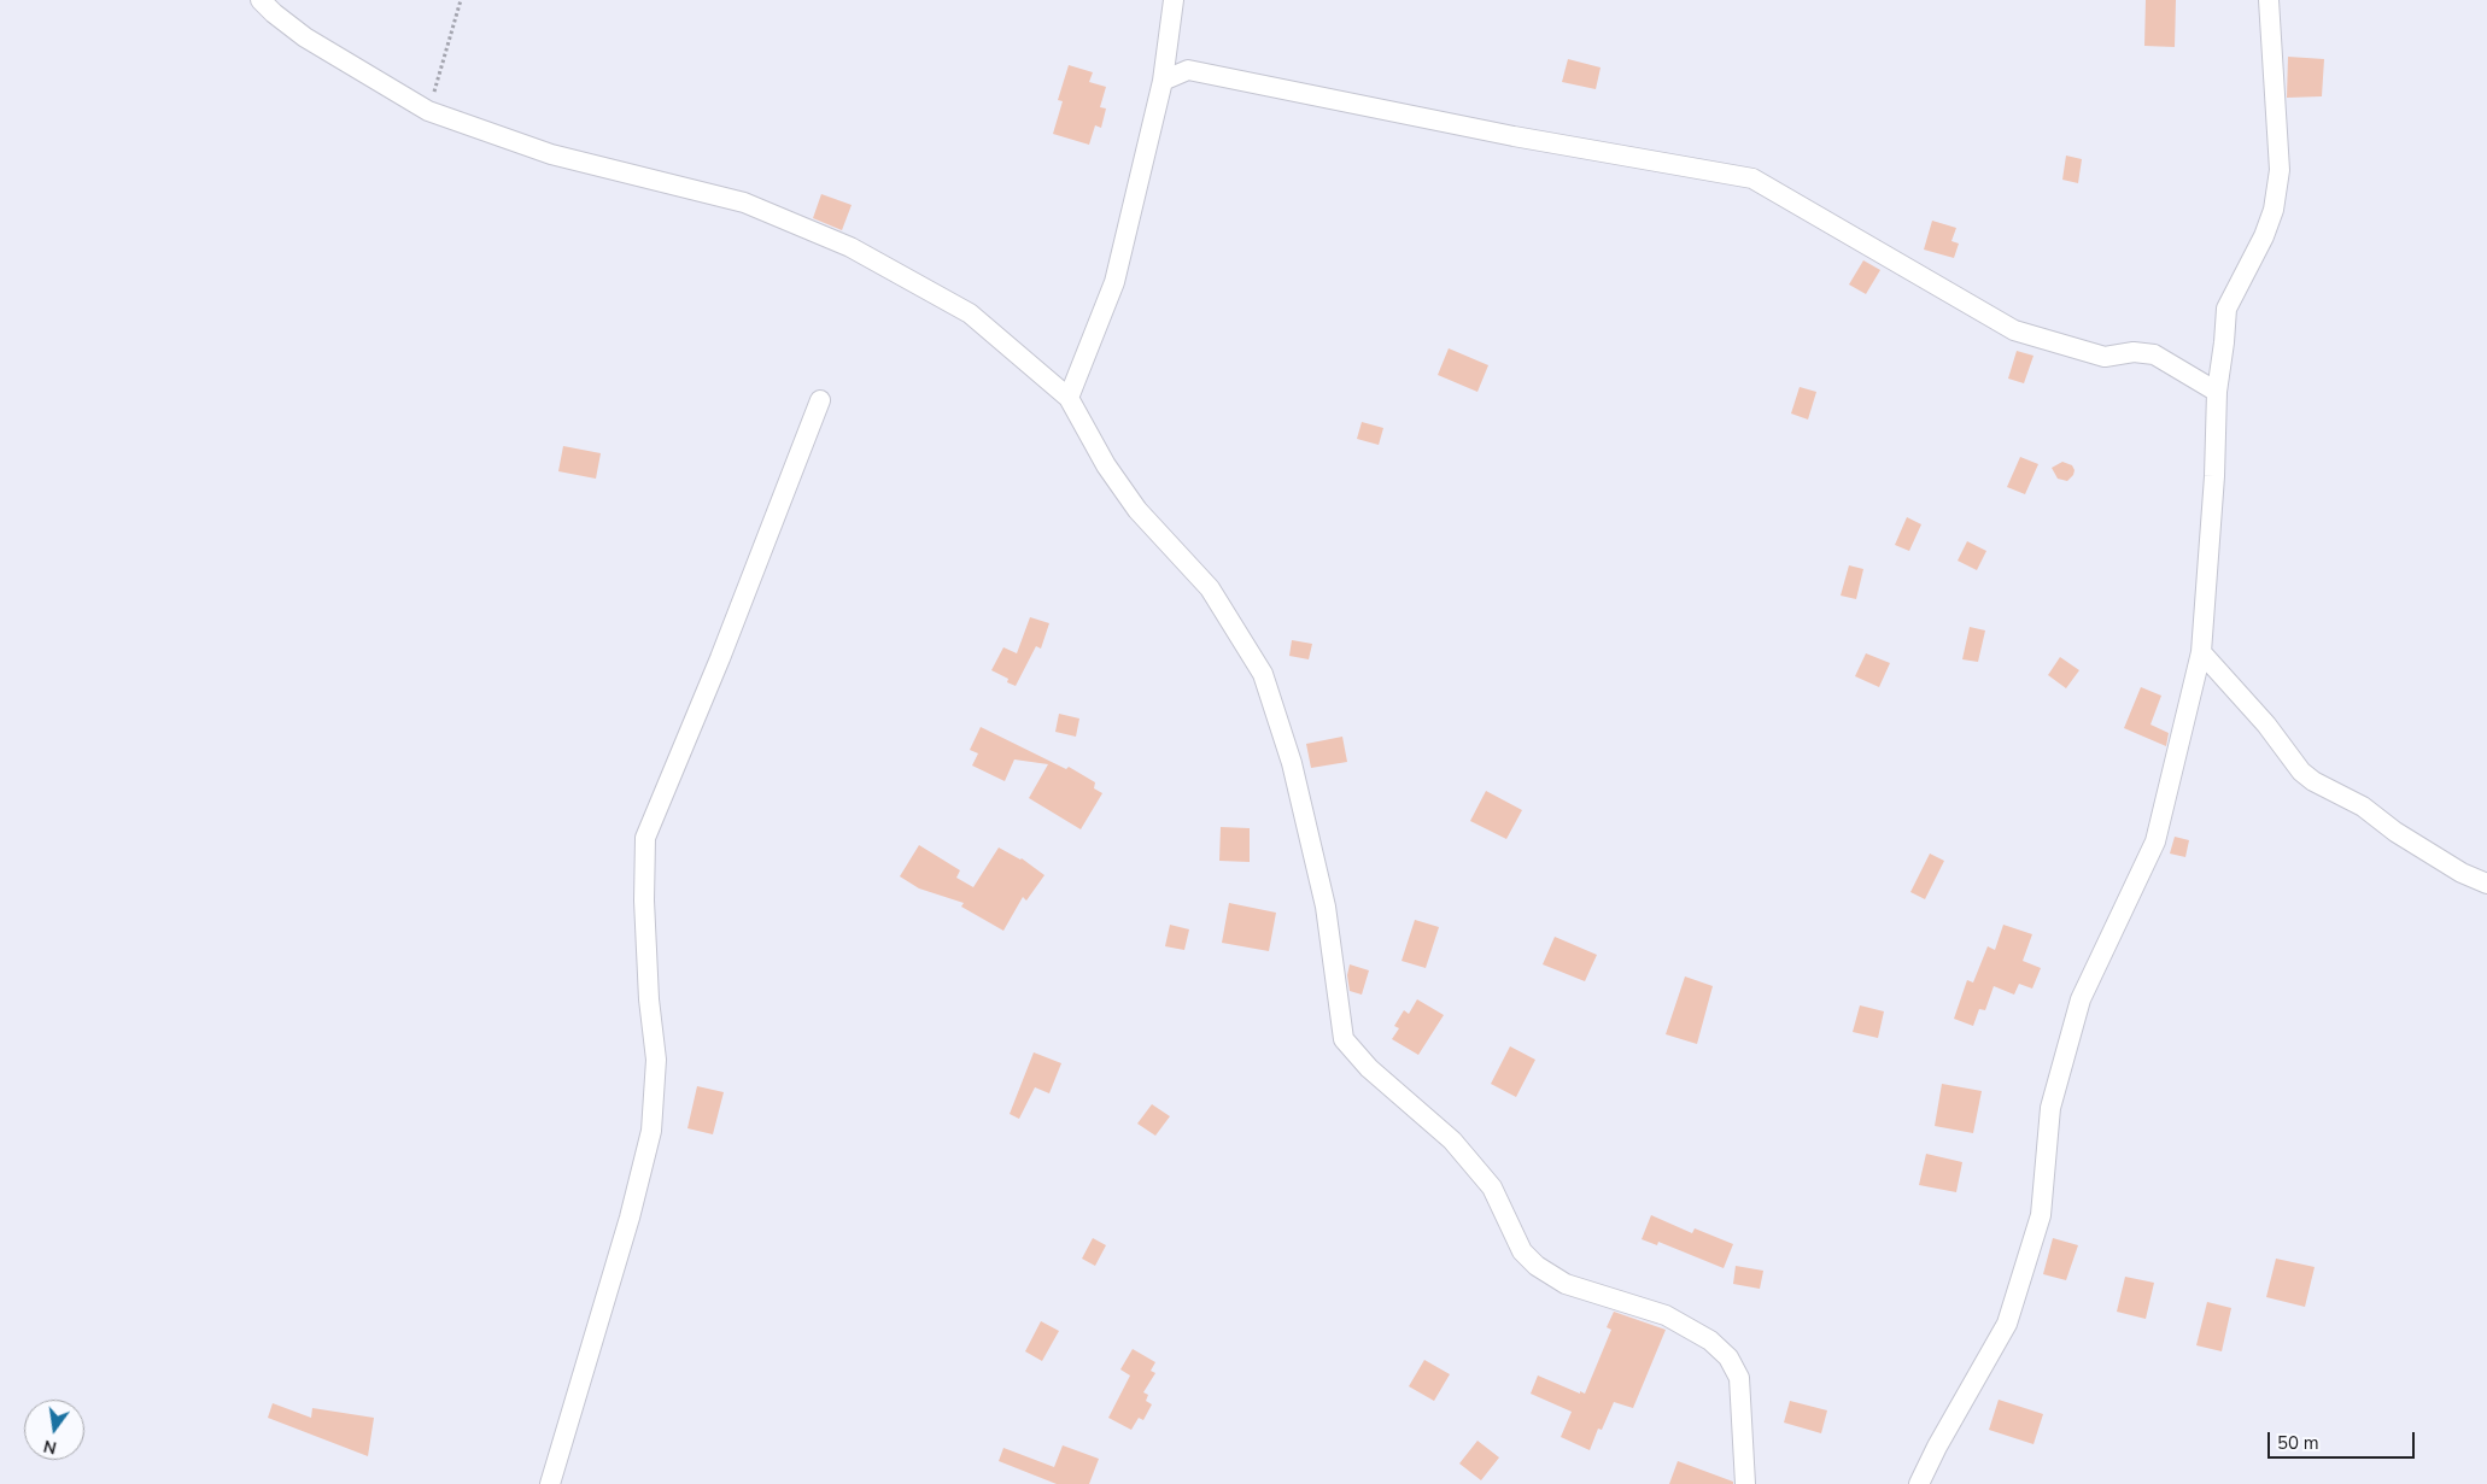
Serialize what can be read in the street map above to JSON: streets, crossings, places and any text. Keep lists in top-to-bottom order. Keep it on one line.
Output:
{"scale_bar":"50 m","north":"bottom"}
